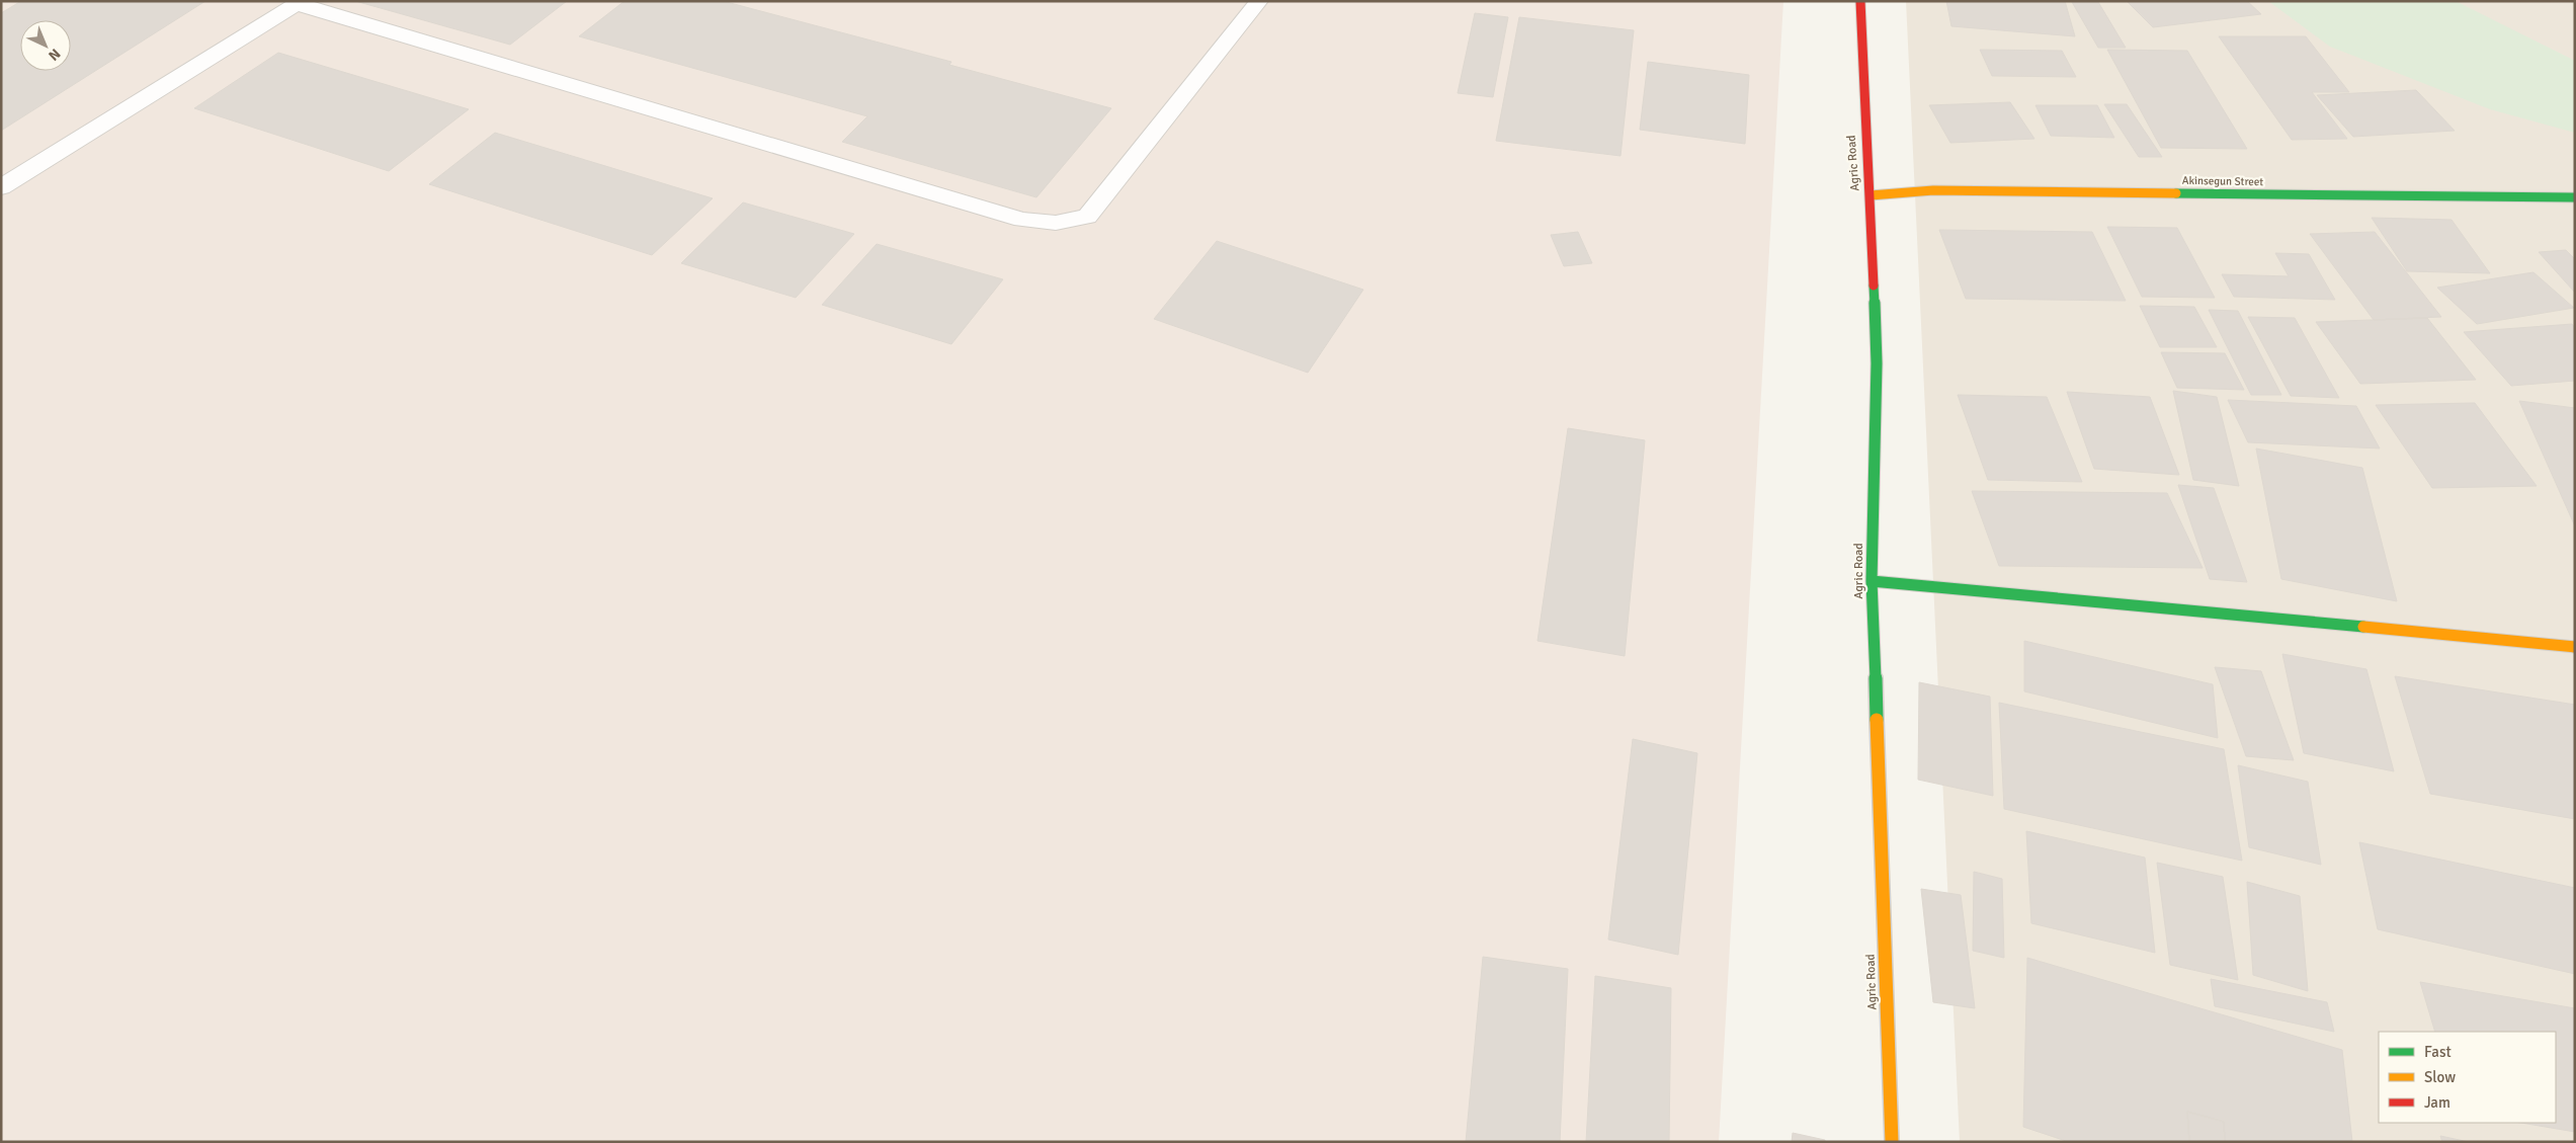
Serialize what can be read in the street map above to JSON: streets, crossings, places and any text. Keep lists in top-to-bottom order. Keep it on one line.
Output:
{"streets":{"street":["Agric Road","Akinsegun Street"]},"crossings":[["Agric Road","Akinsegun Street"]],"legend":["Fast","Slow","Jam"],"north":"bottom right"}
